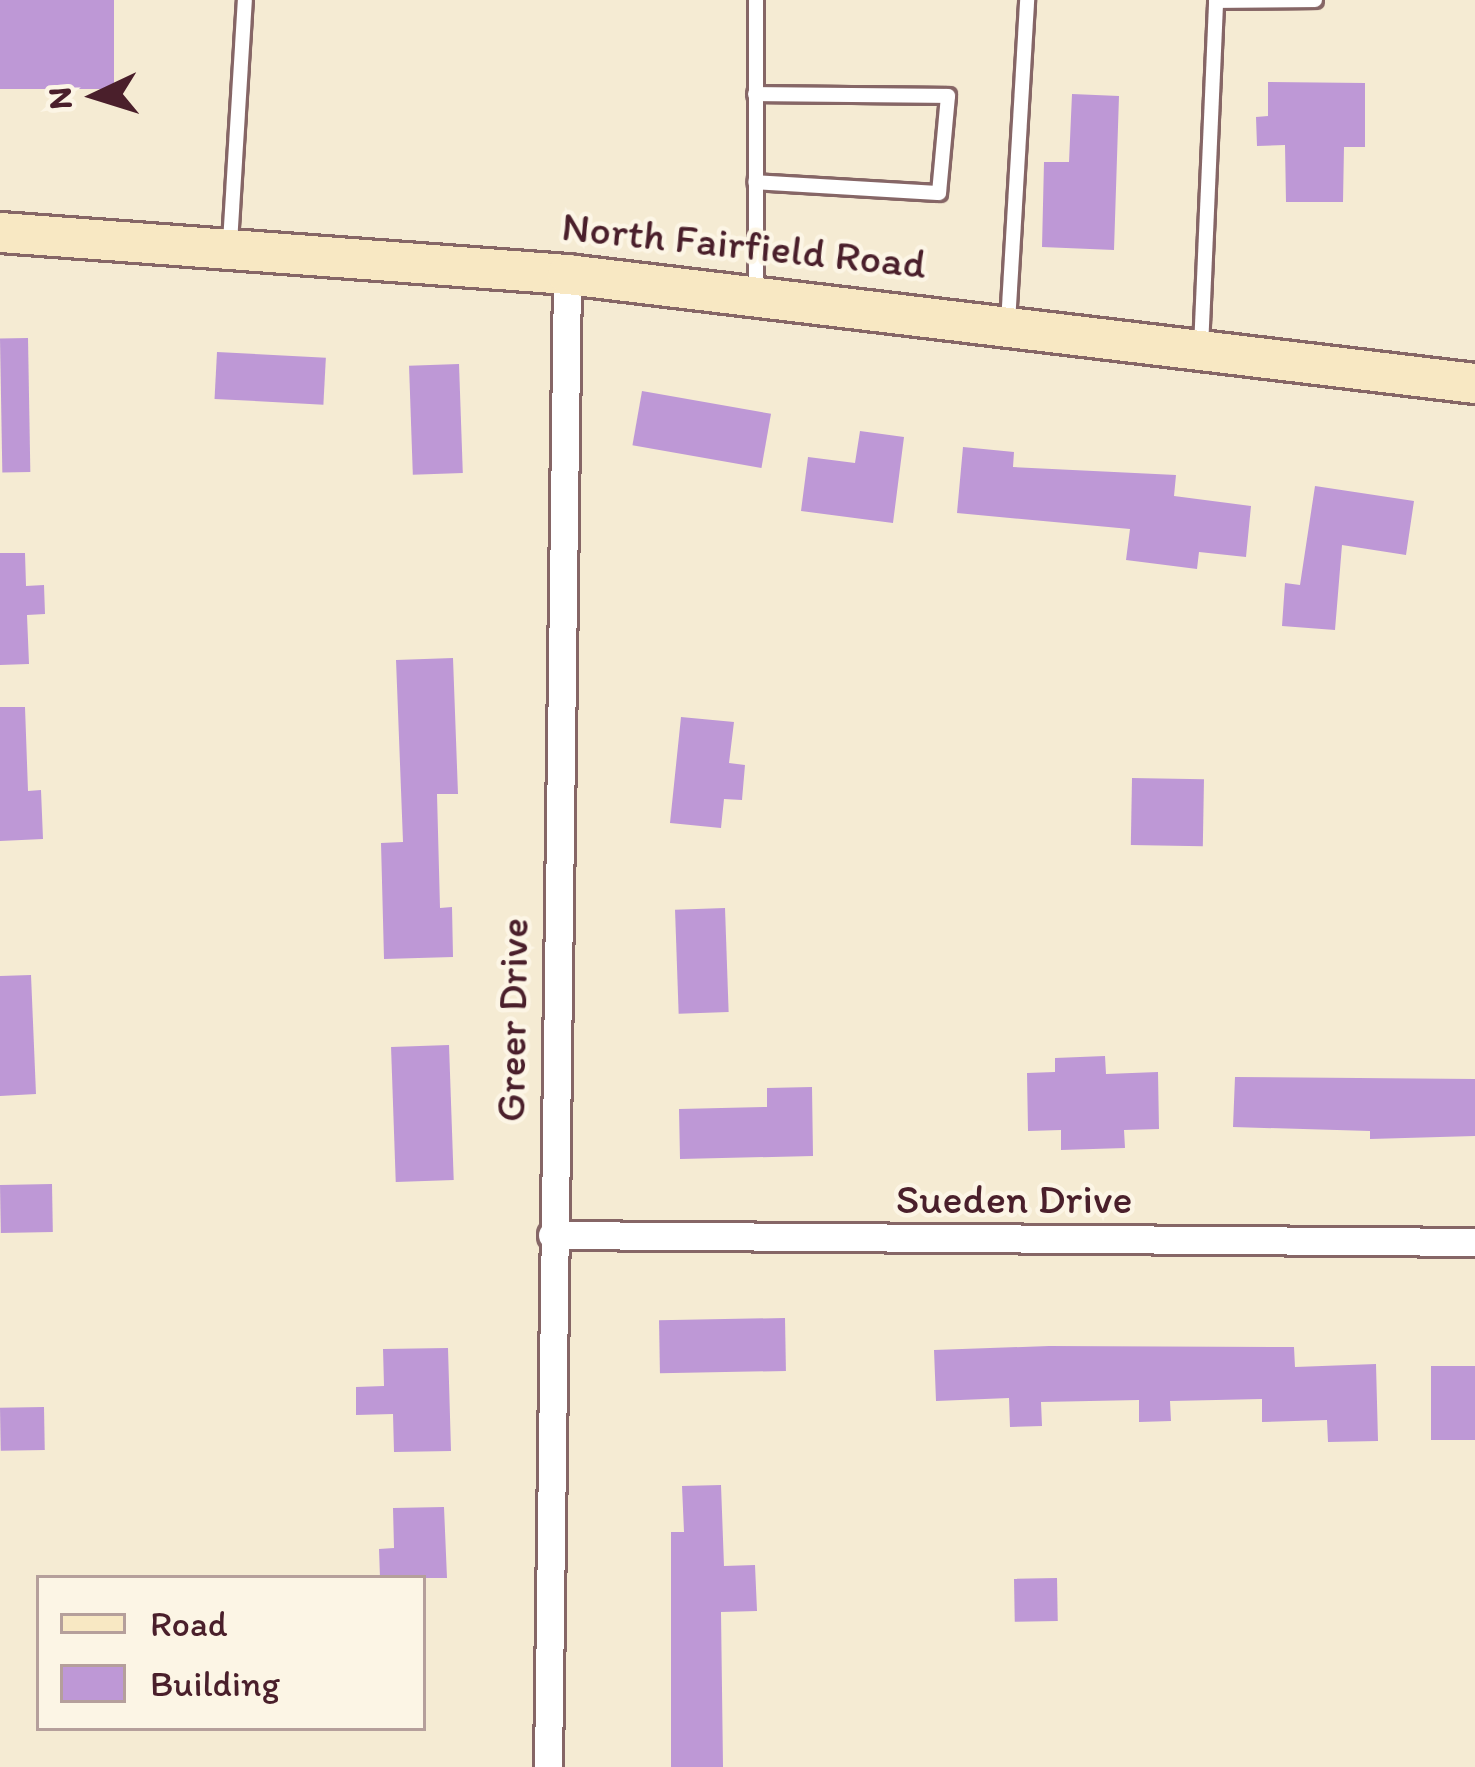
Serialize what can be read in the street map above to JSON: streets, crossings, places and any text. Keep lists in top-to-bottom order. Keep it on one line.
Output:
{"streets":{"main road":["North Fairfield Road"],"street":["Greer Drive","Sueden Drive"]},"crossings":[["North Fairfield Road","Greer Drive"],["Greer Drive","Sueden Drive"]],"legend":["Road","Building"],"north":"left"}
